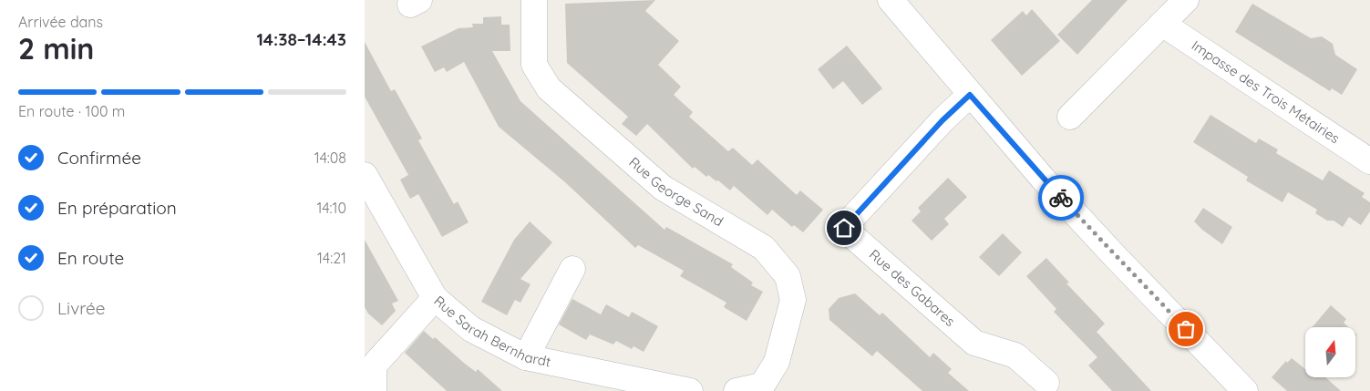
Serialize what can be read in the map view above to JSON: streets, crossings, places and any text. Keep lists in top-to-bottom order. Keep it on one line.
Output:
{"streets":{"street":["Impasse des Trois Métairies","Rue George Sand","Rue des Gabares","Rue Sarah Bernhardt"]},"north":"top","page":{"heading":["2 min","Arrivée dans","14:38–14:43"],"bar":"En route · 100 m","list":[["Confirmée","14:08"],["En préparation","14:10"],["En route","14:21"],"Livrée"]}}
